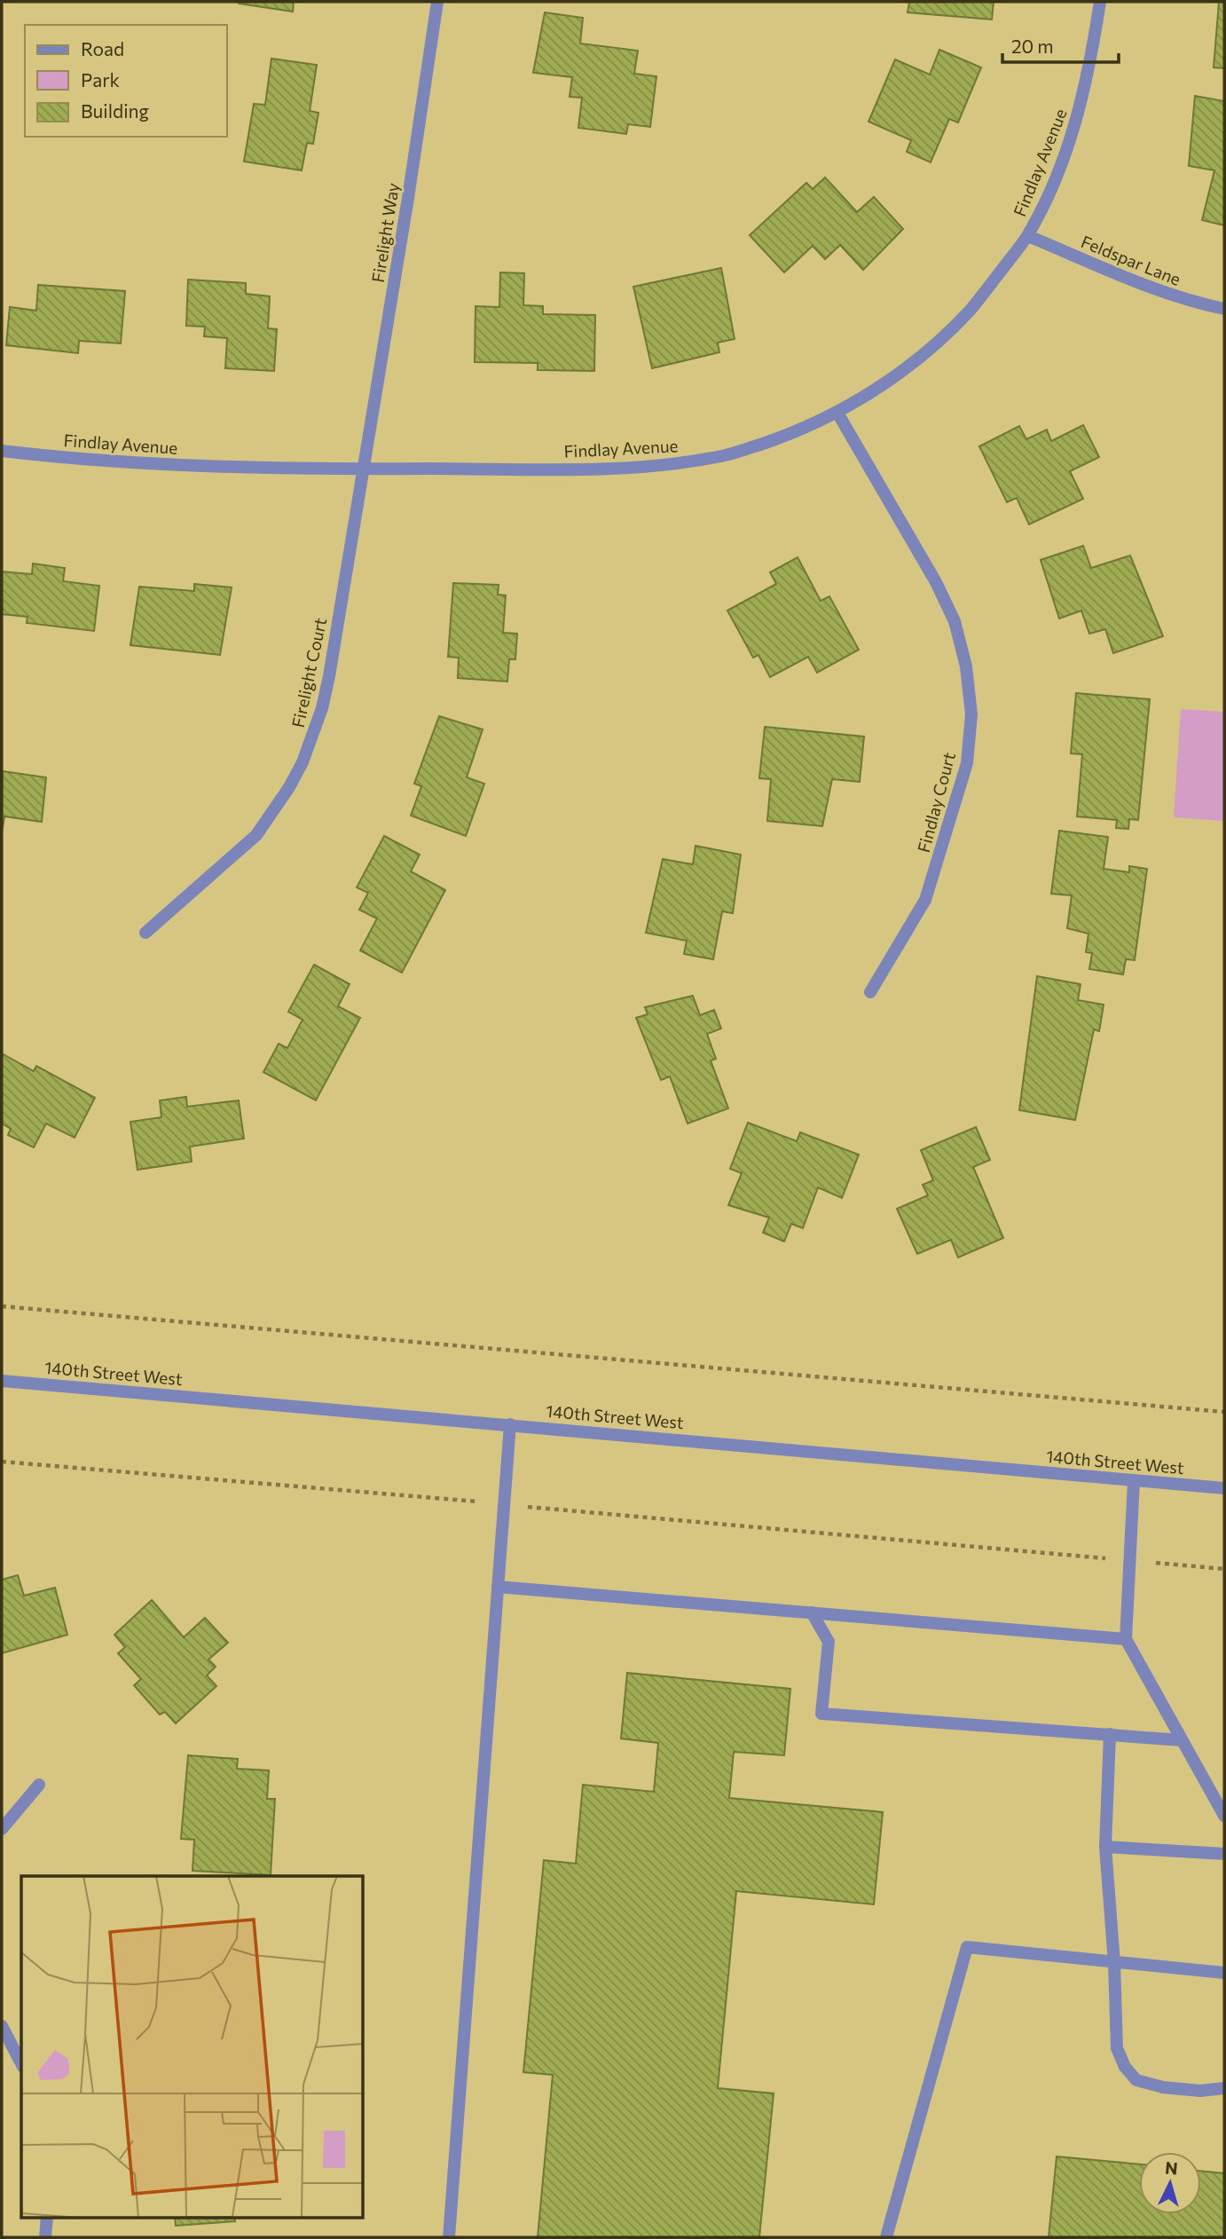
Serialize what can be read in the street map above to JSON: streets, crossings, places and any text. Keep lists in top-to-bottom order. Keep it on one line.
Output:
{"streets":{"street":["Findlay Avenue","Firelight Way","Feldspar Lane","Firelight Court","Findlay Court","140th Street West"]},"crossings":[["Findlay Avenue","Firelight Way"],["Findlay Avenue","Feldspar Lane"],["Findlay Avenue","Firelight Court"],["Findlay Avenue","Findlay Court"],["Firelight Way","Firelight Court"]],"legend":["Road","Park","Building"],"scale_bar":"20 m","north":"top"}
